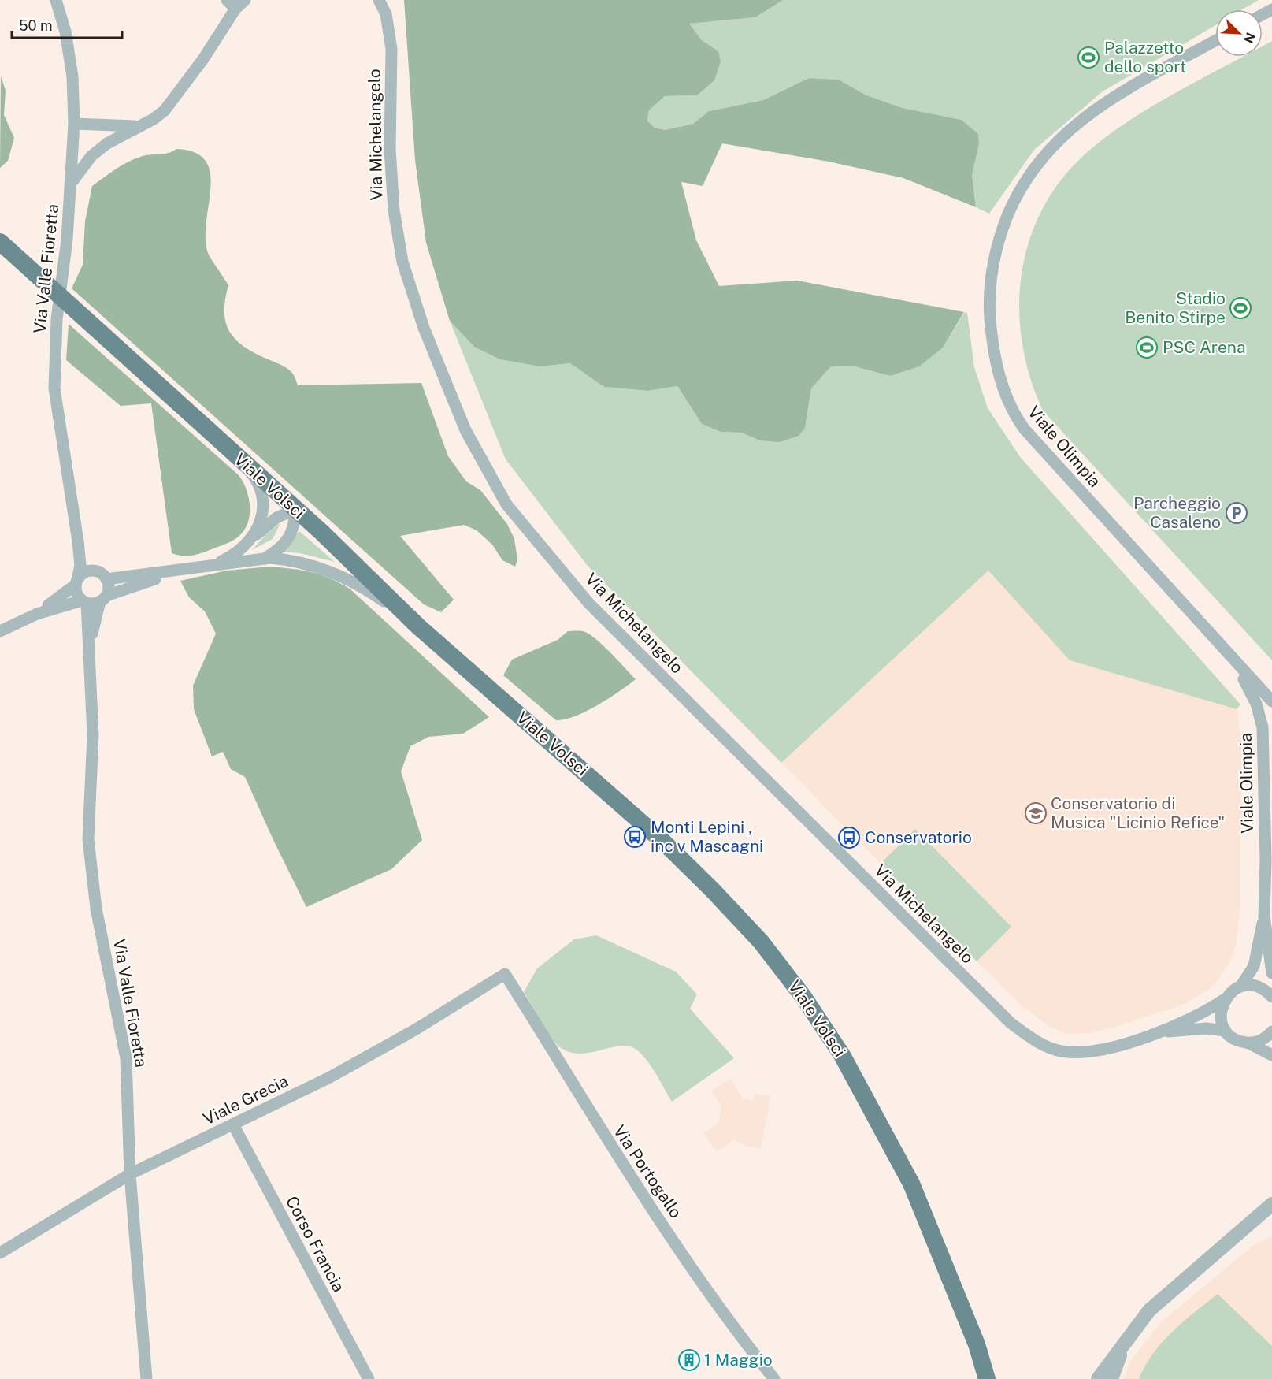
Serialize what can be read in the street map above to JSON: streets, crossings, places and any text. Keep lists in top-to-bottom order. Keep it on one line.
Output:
{"streets":{"main road":["Viale Volsci"],"street":["Via Michelangelo","Via Valle Fioretta","Viale Olimpia","Viale Grecia","Via Portogallo","Corso Francia"]},"crossings":[["Via Michelangelo","Viale Olimpia"],["Via Valle Fioretta","Viale Grecia"],["Viale Grecia","Via Portogallo"],["Viale Grecia","Corso Francia"]],"places":{"sports":["Palazzetto dello sport","Stadio Benito Stirpe","PSC Arena"],"parking":["Parcheggio Casaleno"],"school or university":["Conservatorio di Musica \"Licinio Refice\""],"bus stop":["Monti Lepini , inc v Mascagni","Conservatorio"],"building":["1 Maggio"]},"scale_bar":"50 m","north":"bottom right"}
